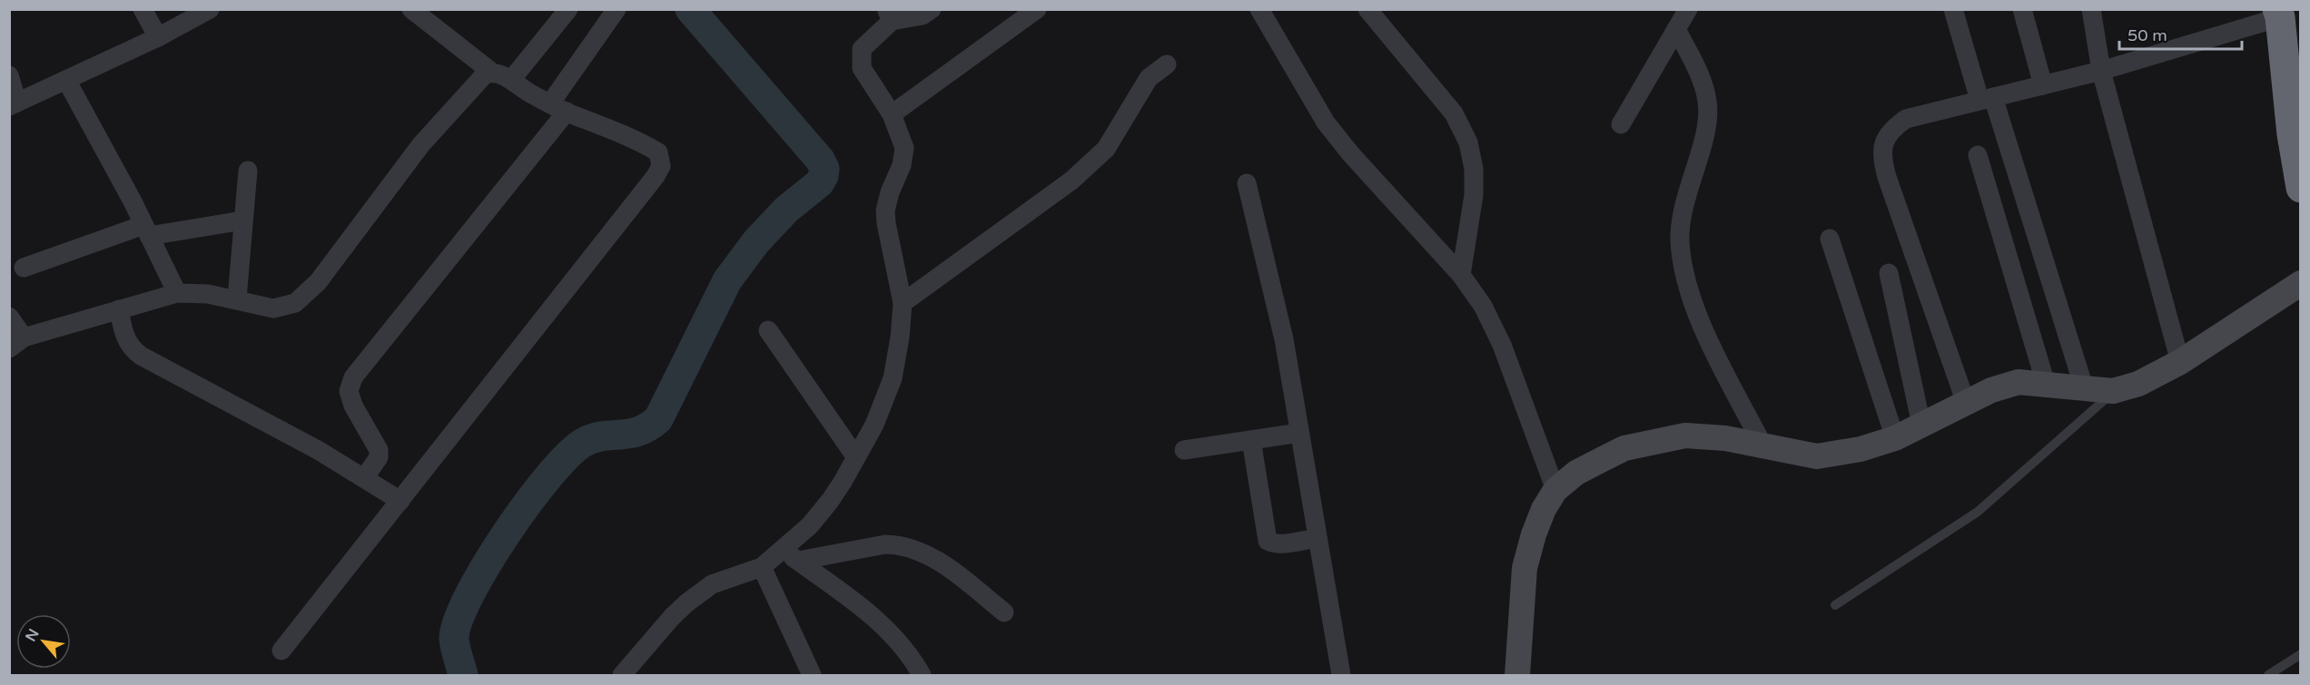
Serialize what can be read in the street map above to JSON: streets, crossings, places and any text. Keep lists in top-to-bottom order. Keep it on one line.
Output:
{"scale_bar":"50 m","north":"top left"}
